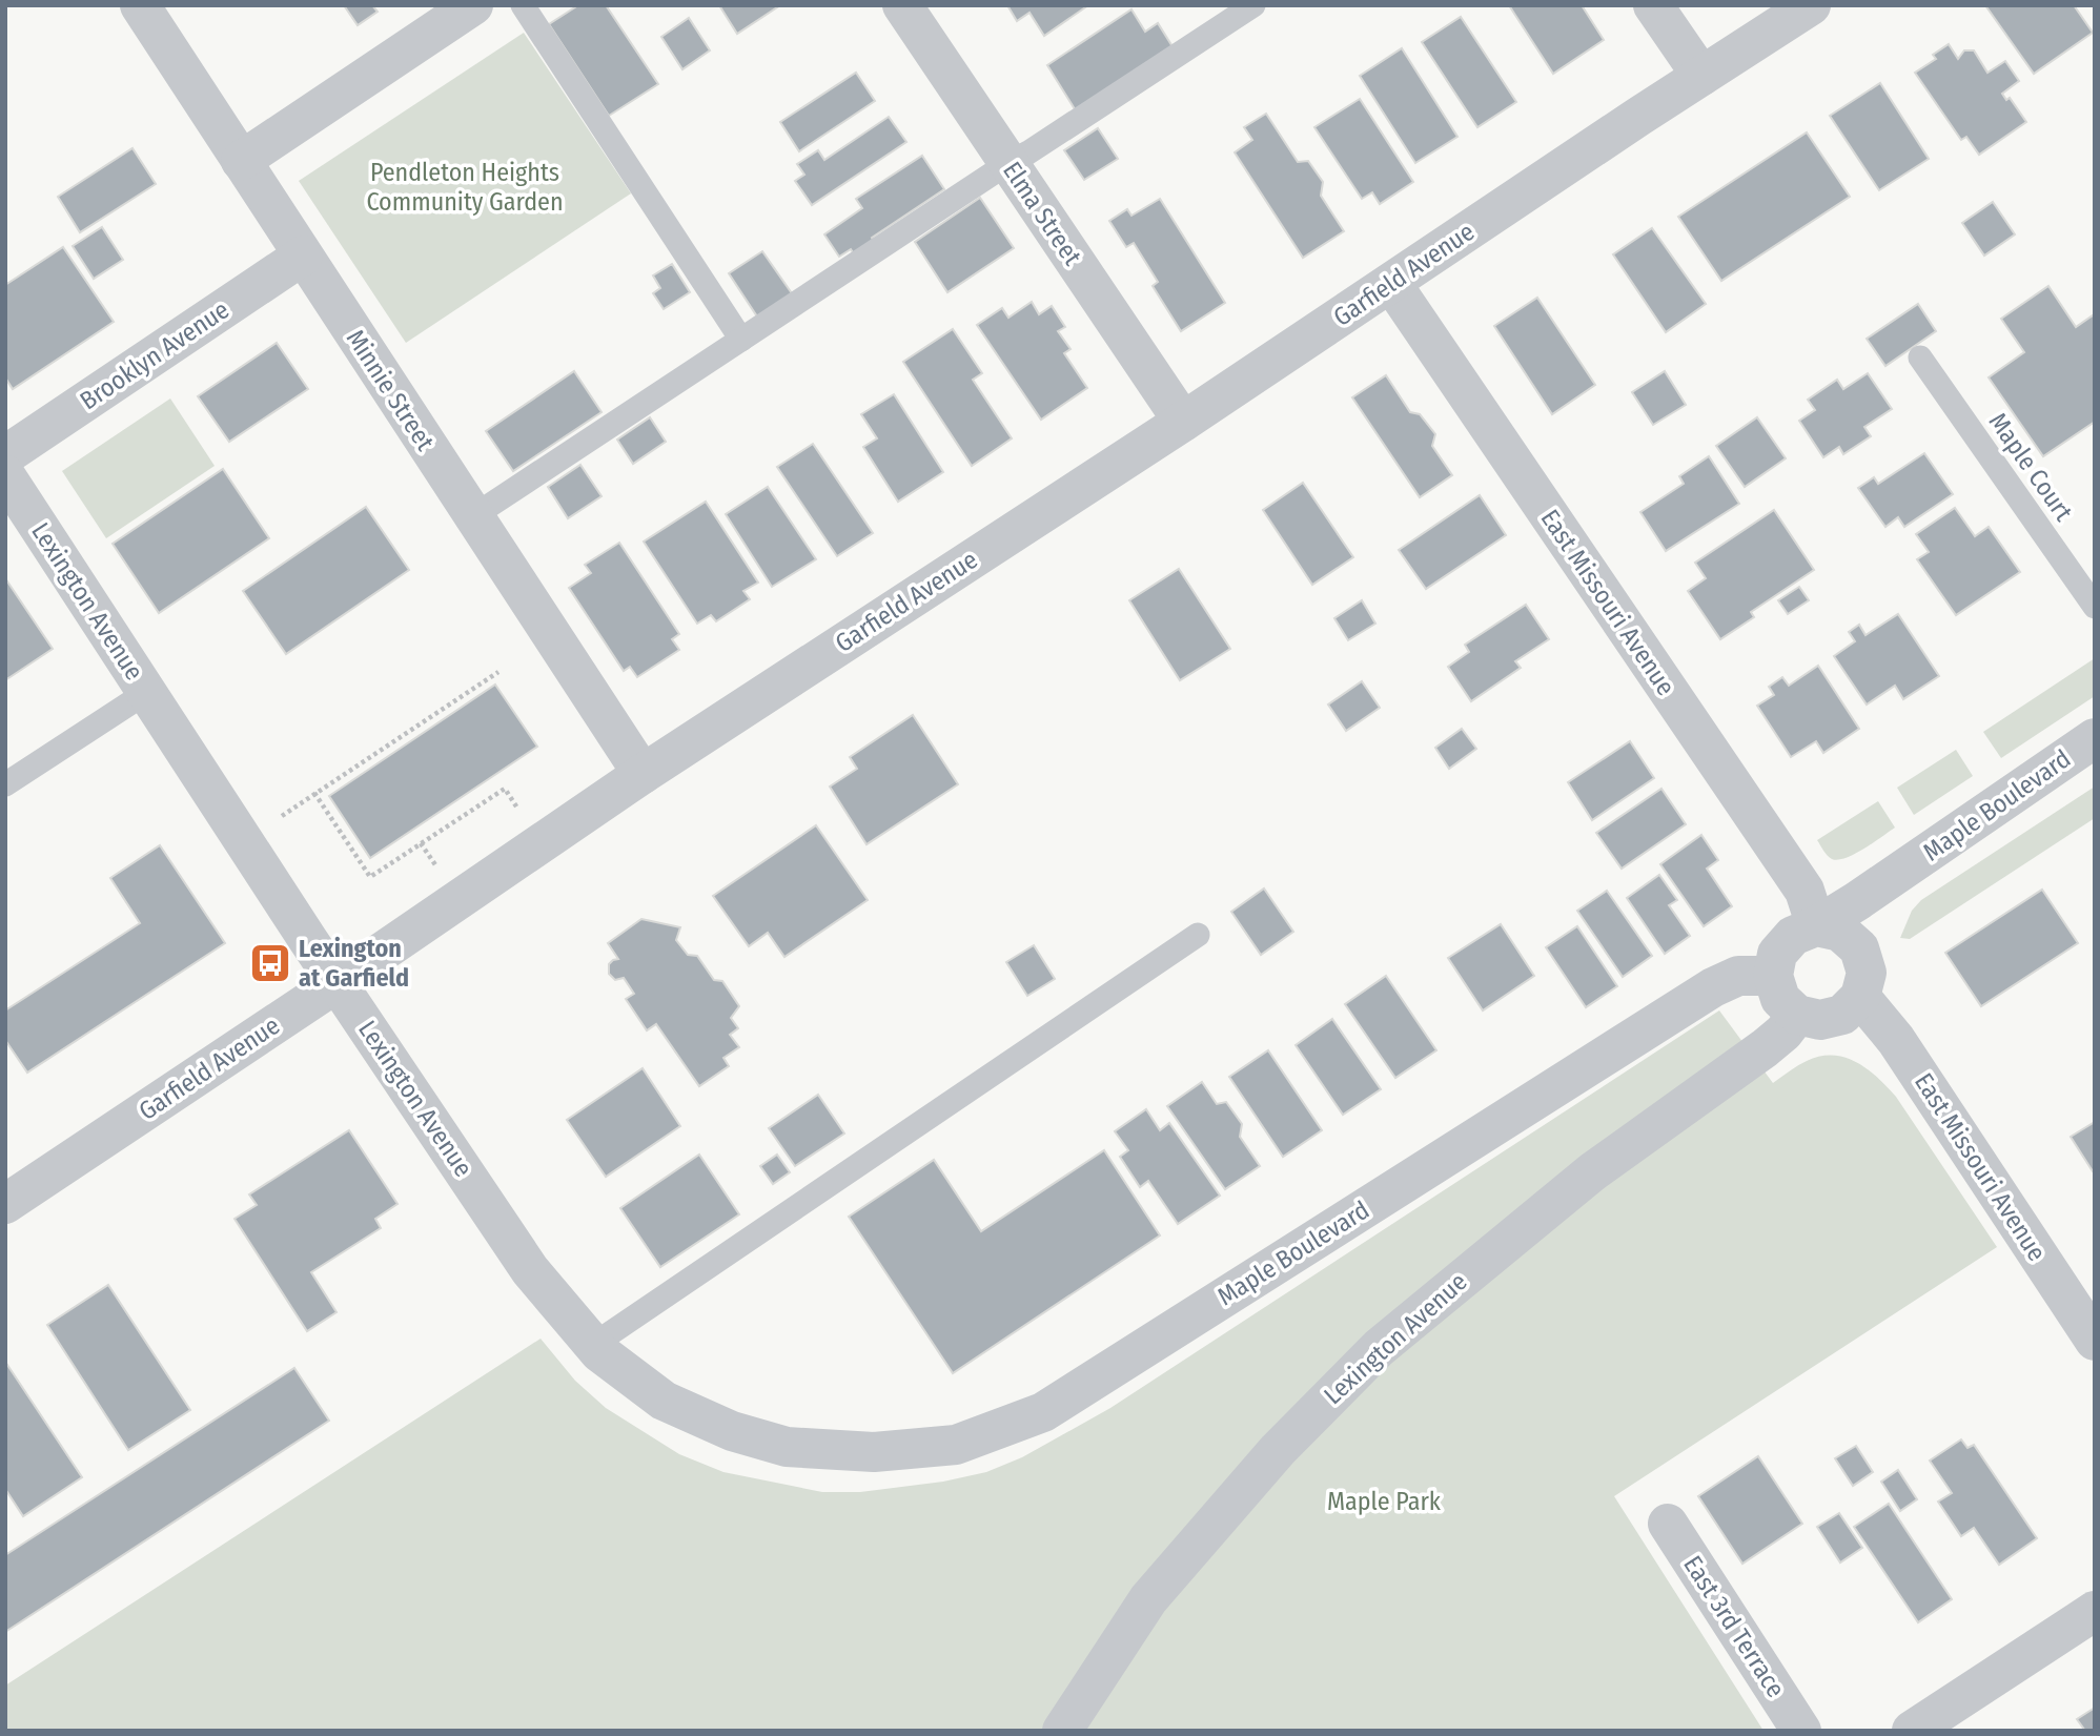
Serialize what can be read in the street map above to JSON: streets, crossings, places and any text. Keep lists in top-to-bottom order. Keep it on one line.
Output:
{"streets":{"street":["Elma Street","Garfield Avenue","Brooklyn Avenue","Minnie Street","Lexington Avenue","East Missouri Avenue","Maple Boulevard","East 3rd Terrace"],"lane":["Maple Court"]},"crossings":[["Elma Street","Garfield Avenue"],["Garfield Avenue","Minnie Street"],["Garfield Avenue","Lexington Avenue"],["Garfield Avenue","East Missouri Avenue"],["Brooklyn Avenue","Minnie Street"],["Lexington Avenue","East Missouri Avenue"],["Lexington Avenue","Maple Boulevard"],["East Missouri Avenue","Maple Boulevard"]],"parks":["Pendleton Heights Community Garden","Maple Park"],"places":{"bus stop":["Lexington at Garfield"]}}
